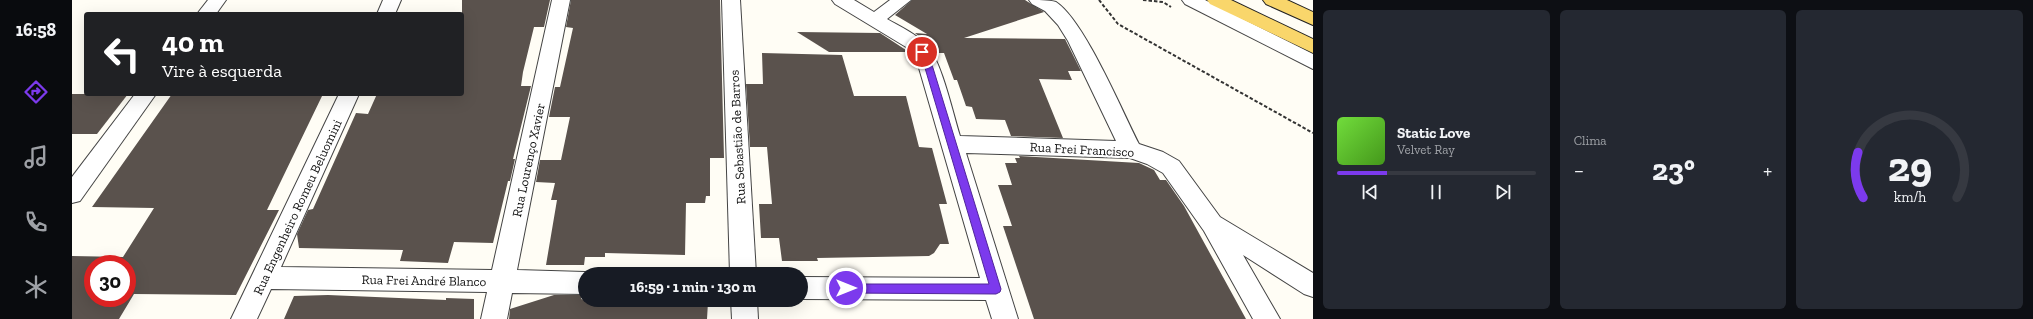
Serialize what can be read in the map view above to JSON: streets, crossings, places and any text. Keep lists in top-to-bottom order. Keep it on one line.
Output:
{"streets":{"street":["Rua Sebastião de Barros","Rua Frei Francisco","Rua Lourenço Xavier","Rua Engenheiro Romeu Beluomini","Rua Frei André Blanco"]},"crossings":[["Rua Lourenço Xavier","Rua Frei André Blanco"],["Rua Engenheiro Romeu Beluomini","Rua Frei André Blanco"]],"page":{"tabs":"16:58","tile":"Clima","turn":["40 m","Vire à esquerda"],"song":["Static Love","Velvet Ray"],"heat":["−","23°","+"],"limit":"30","trip":"16:59 · 1 min · 130 m","gauge":["29","km/h"]}}
